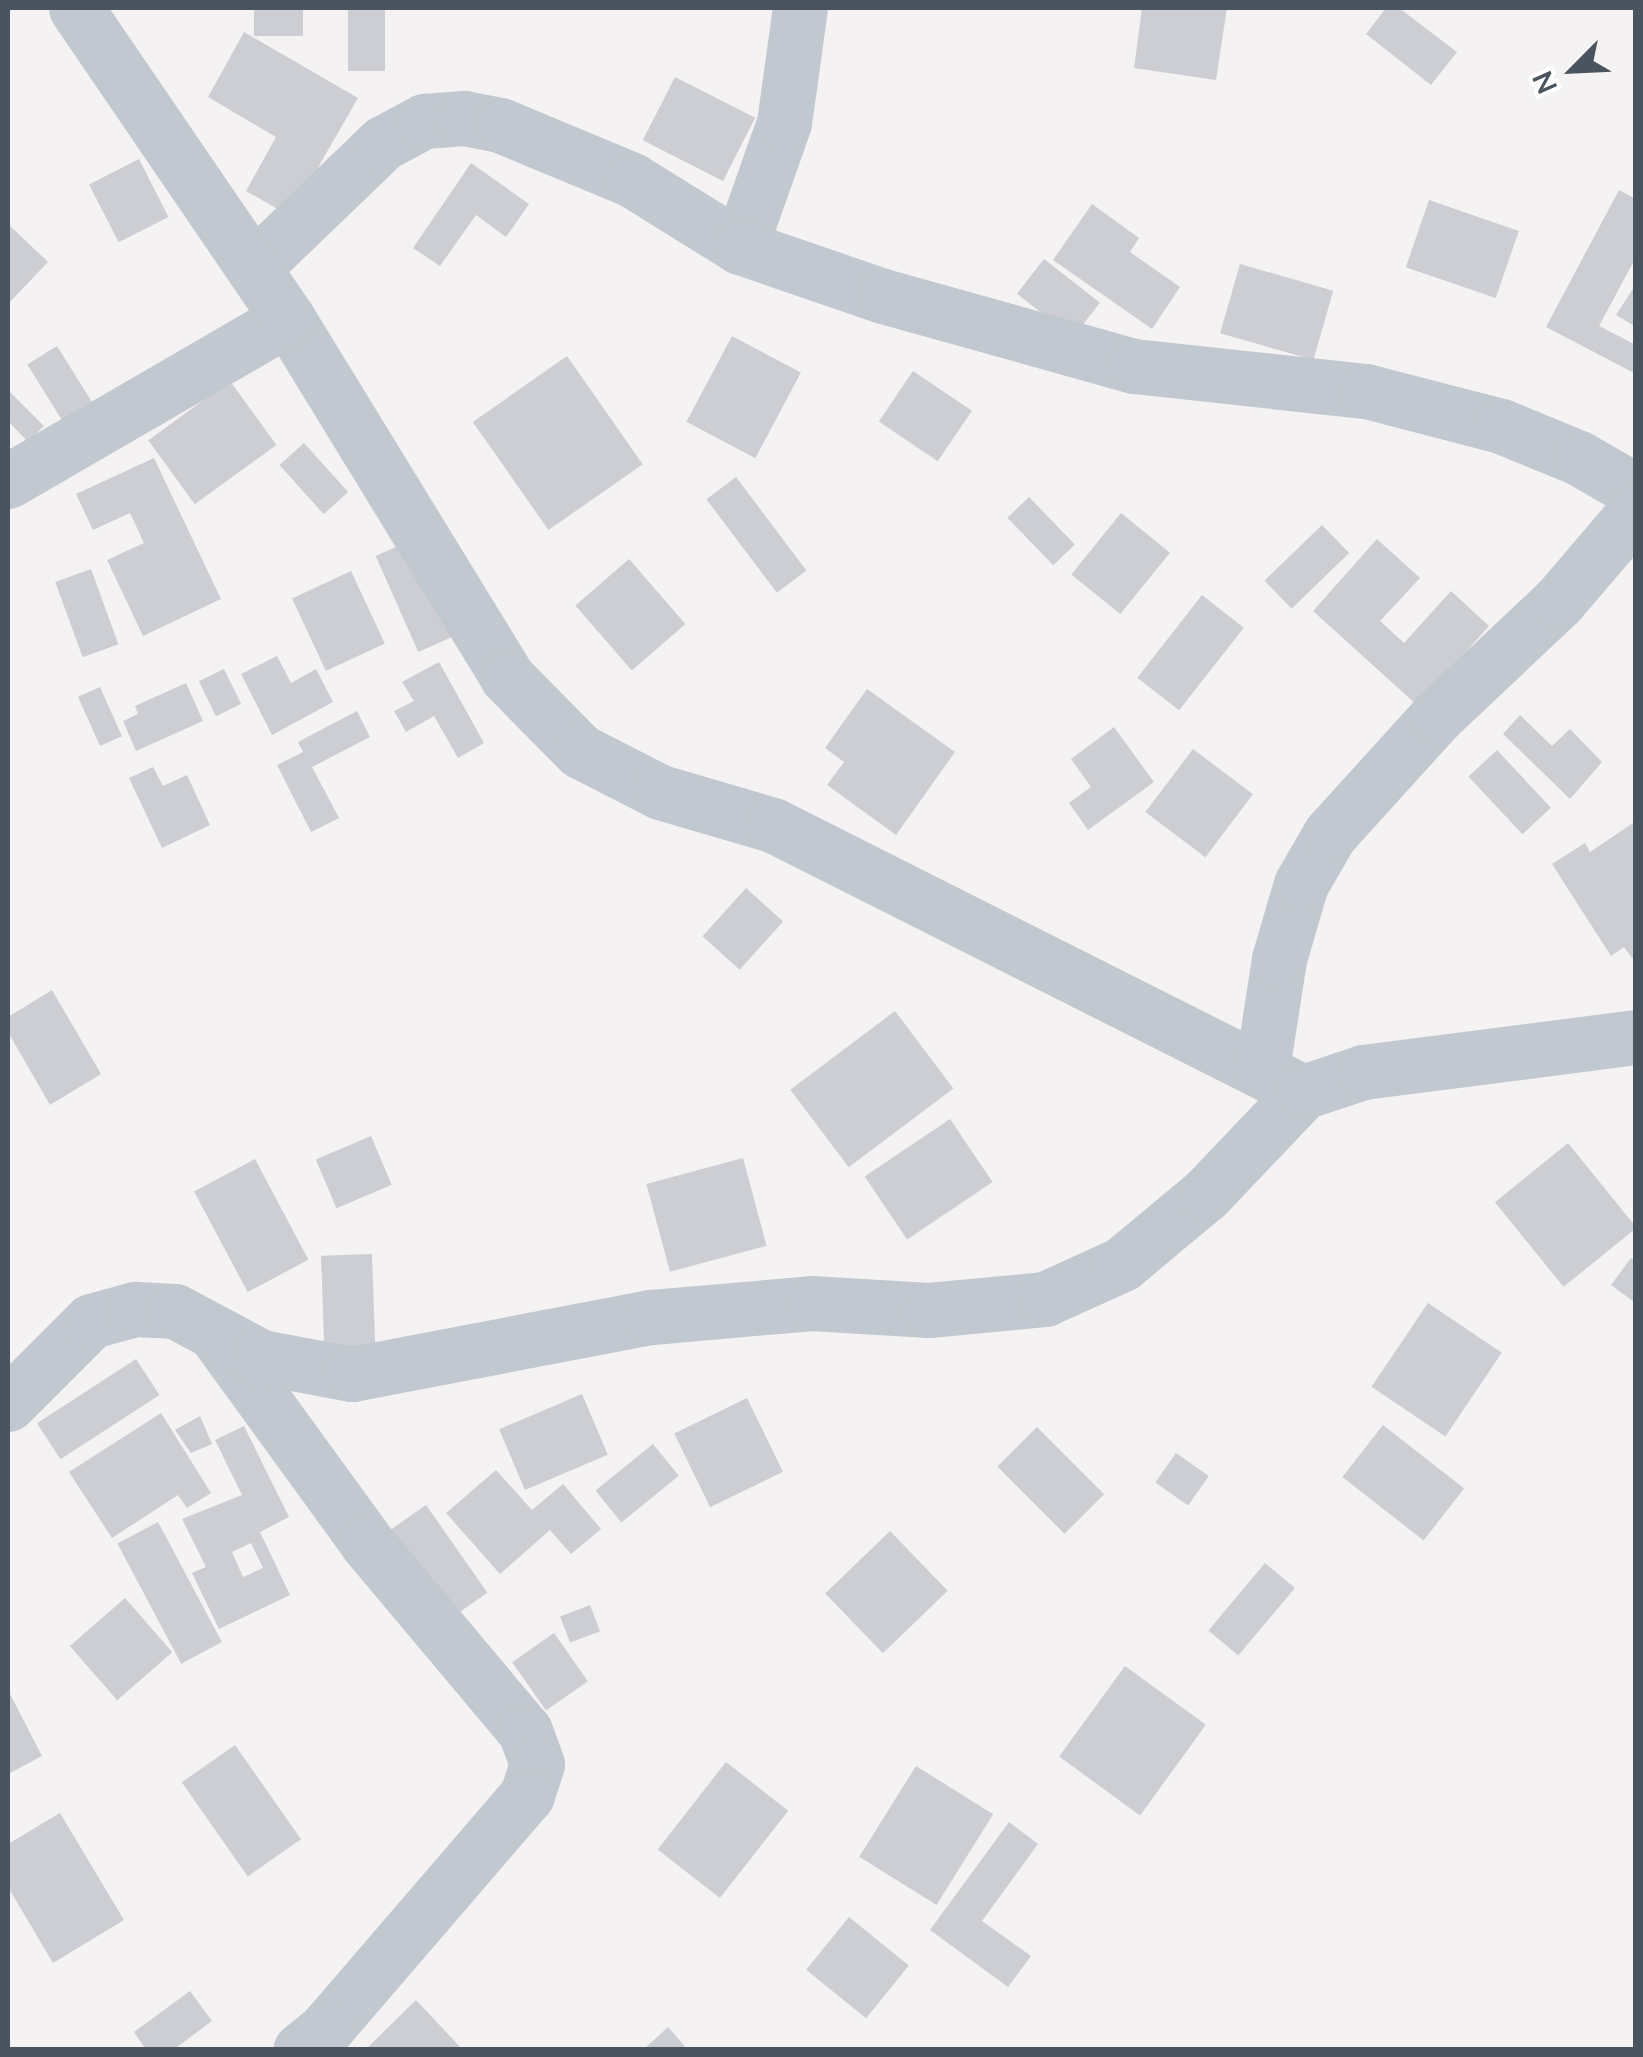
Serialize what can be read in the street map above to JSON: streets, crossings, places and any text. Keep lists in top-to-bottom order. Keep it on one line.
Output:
{"north":"bottom left"}
